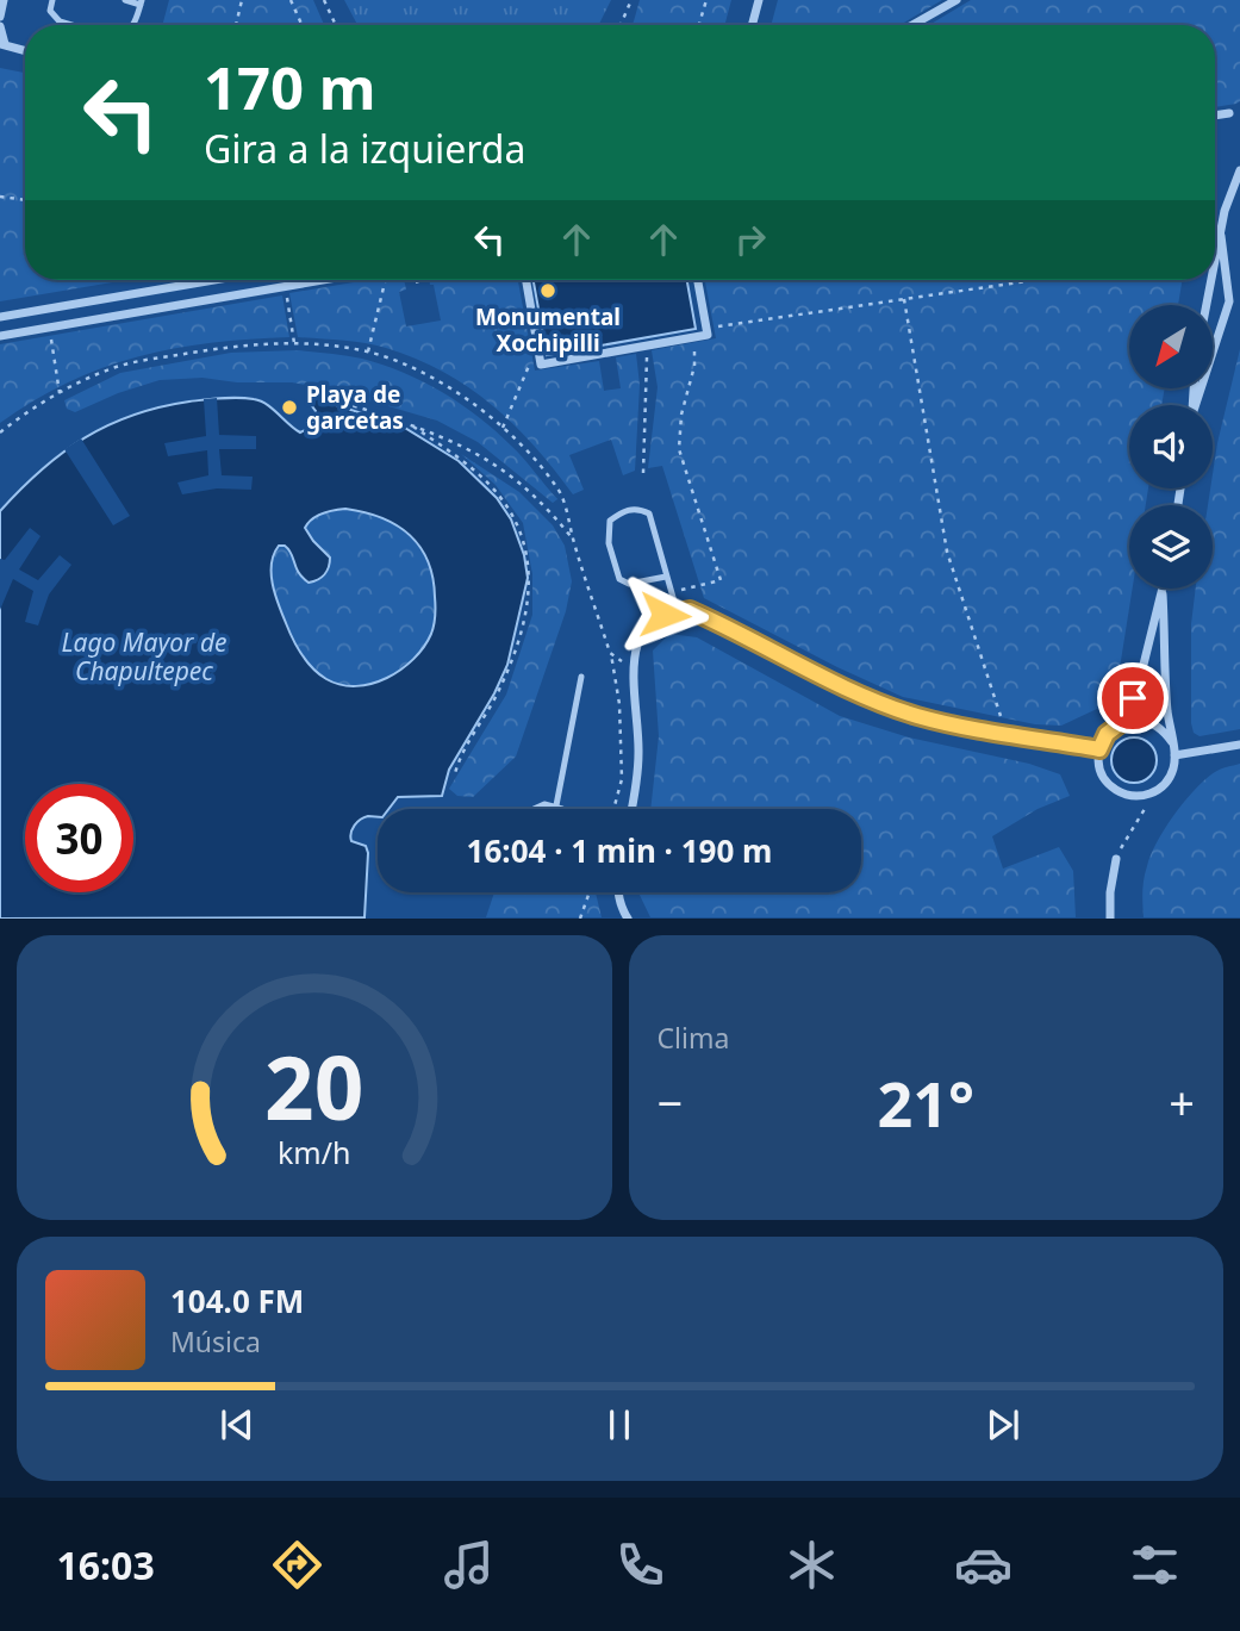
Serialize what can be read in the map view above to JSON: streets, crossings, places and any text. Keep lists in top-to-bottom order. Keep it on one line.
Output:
{"water":["Lago Mayor de Chapultepec"],"places":["Monumental Xochipilli","Playa de garcetas"],"north":"bottom left","page":{"turn":["170 m","Gira a la izquierda"],"limit":"30","trip":"16:04 · 1 min · 190 m","tile":"Clima","heat":["−","21°","+"],"song":["104.0 FM","Música"],"tabs":"16:03","gauge":["20","km/h"]}}
